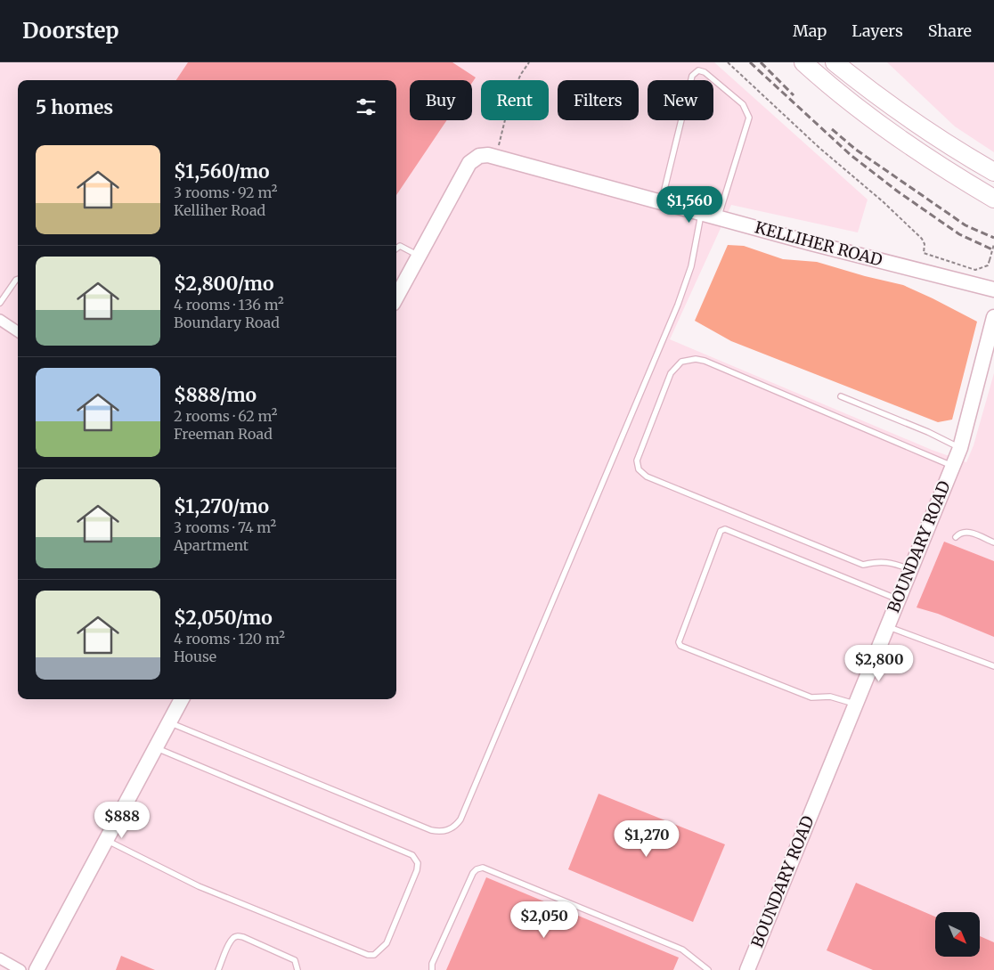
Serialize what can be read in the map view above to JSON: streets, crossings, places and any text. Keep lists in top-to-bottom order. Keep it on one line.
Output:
{"streets":{"street":["KELLIHER ROAD","BOUNDARY ROAD"]},"north":"bottom right","page":{"header":"Doorstep","nav":["Map","Layers","Share"],"chip":["Buy","Rent","Filters","New"],"heading":"5 homes","list":[{"name":"$1,560/mo","note":"3 rooms · 92 m² · Kelliher Road"},{"name":"$2,800/mo","note":"4 rooms · 136 m² · Boundary Road"},{"name":"$888/mo","note":"2 rooms · 62 m² · Freeman Road"},{"name":"$1,270/mo","note":"3 rooms · 74 m² · Apartment"},{"name":"$2,050/mo","note":"4 rooms · 120 m² · House"}],"price":["$1,560","$2,800","$888","$1,270","$2,050"]}}
